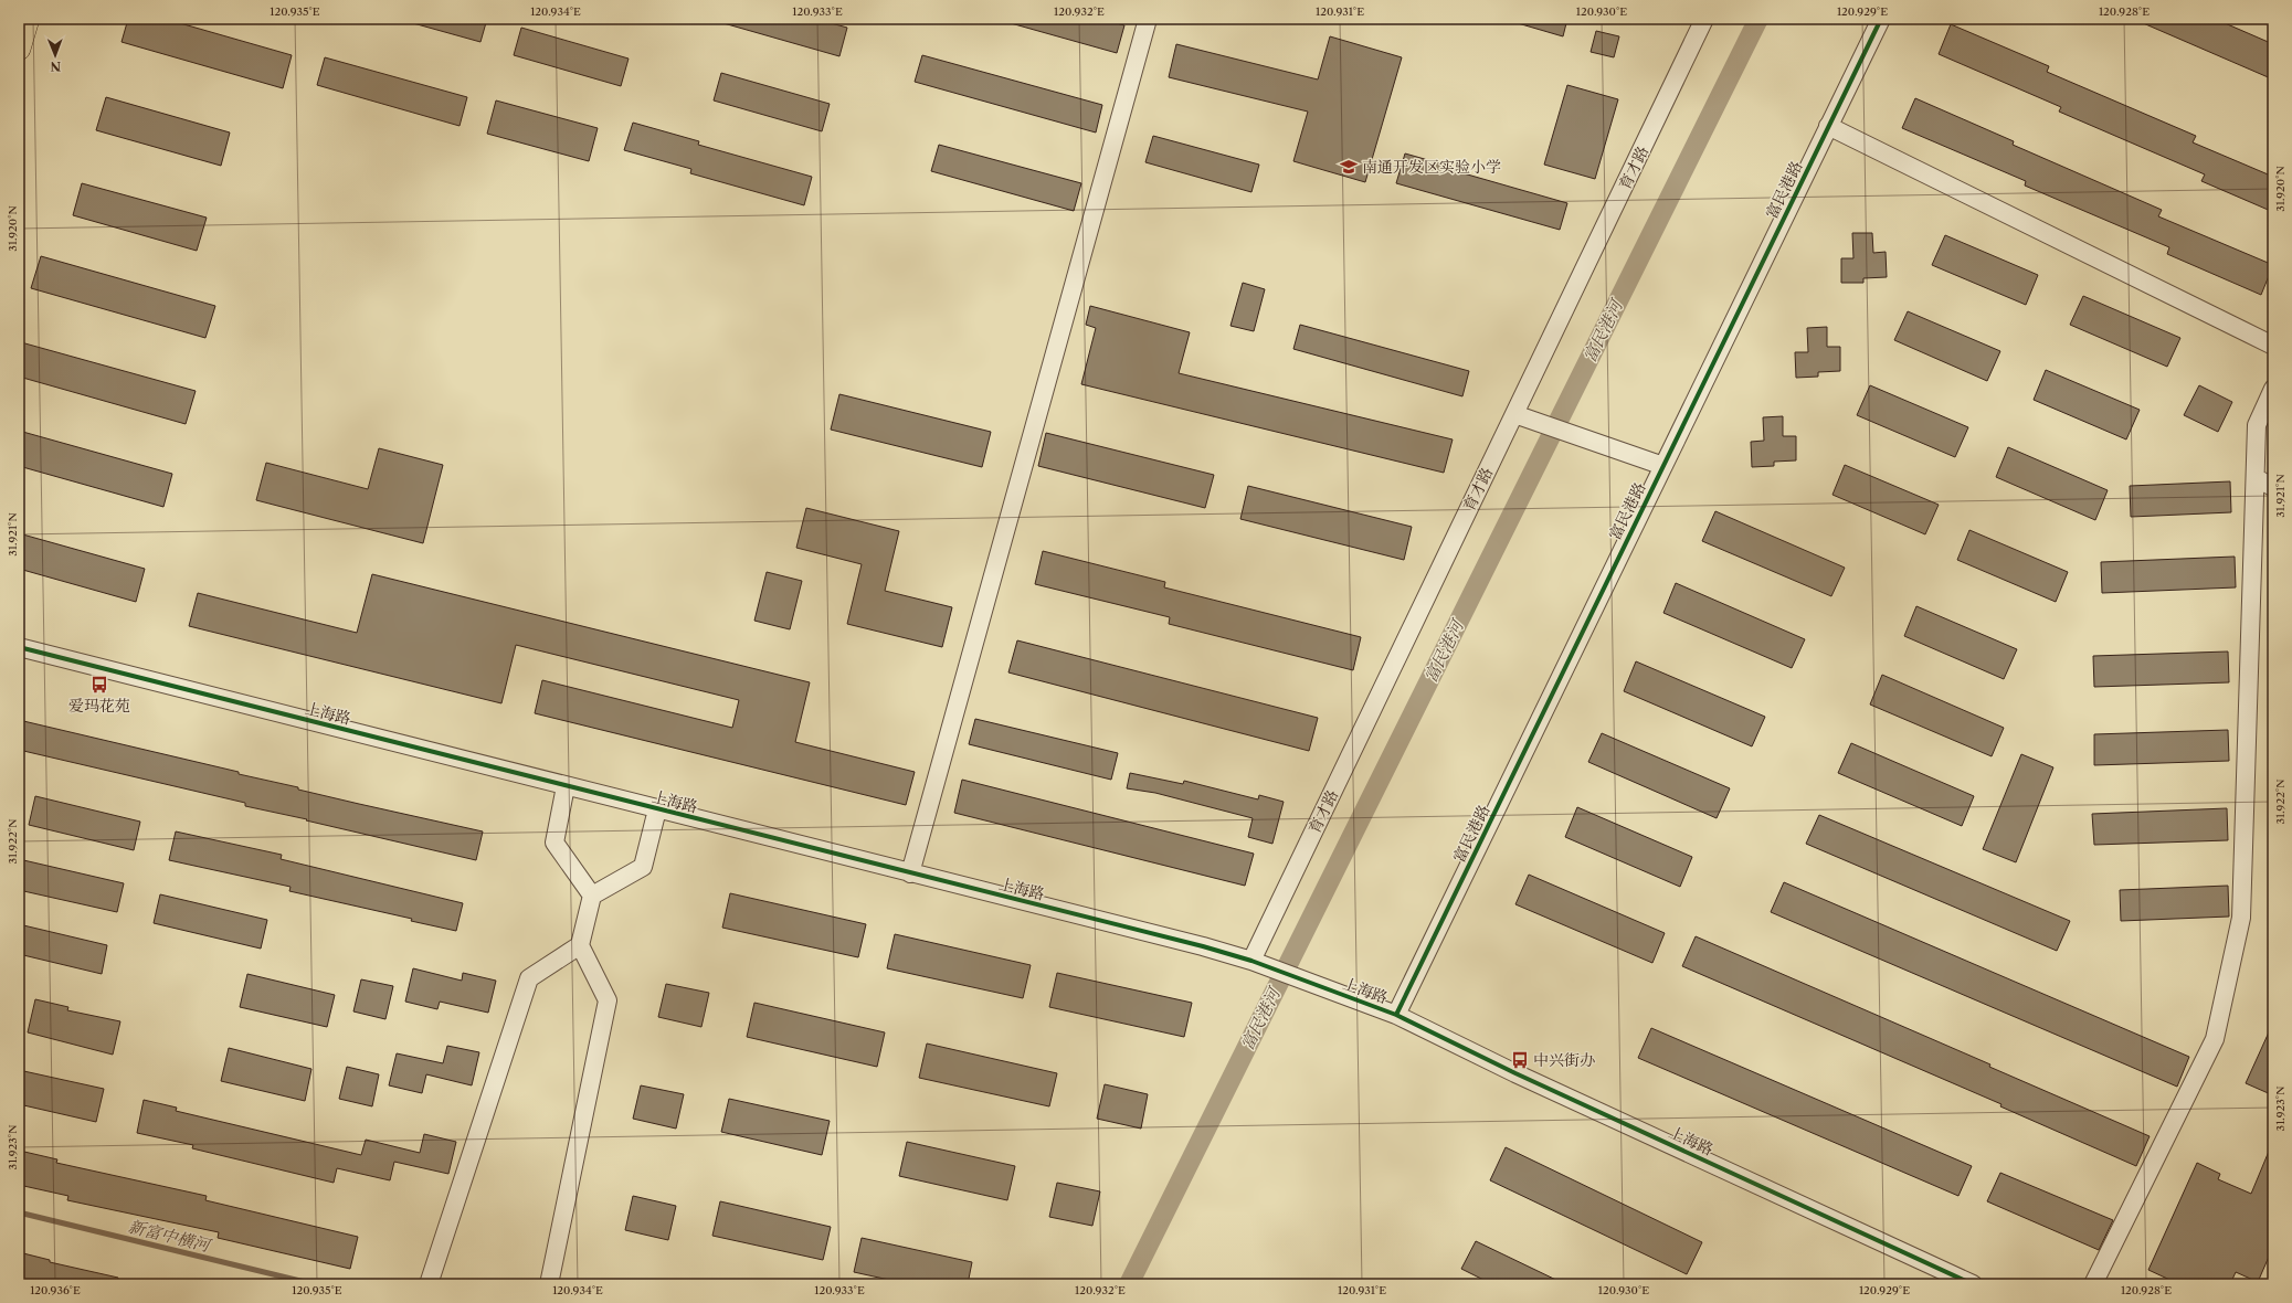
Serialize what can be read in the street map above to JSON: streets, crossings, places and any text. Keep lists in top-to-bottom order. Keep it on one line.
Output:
{"streets":{"street":["育才路","富民港路","上海路"]},"crossings":[["育才路","上海路"],["富民港路","上海路"]],"water":["富民港河","新富中横河"],"places":{"school or university":["南通开发区实验小学"],"bus stop":["爱玛花苑","中兴街办"]},"north":"bottom","coordinates":["120.935°E","120.934°E","120.933°E","120.932°E","120.931°E","120.930°E","120.929°E","120.928°E","31.920°N","31.921°N","31.922°N","31.923°N","120.936°E"]}
